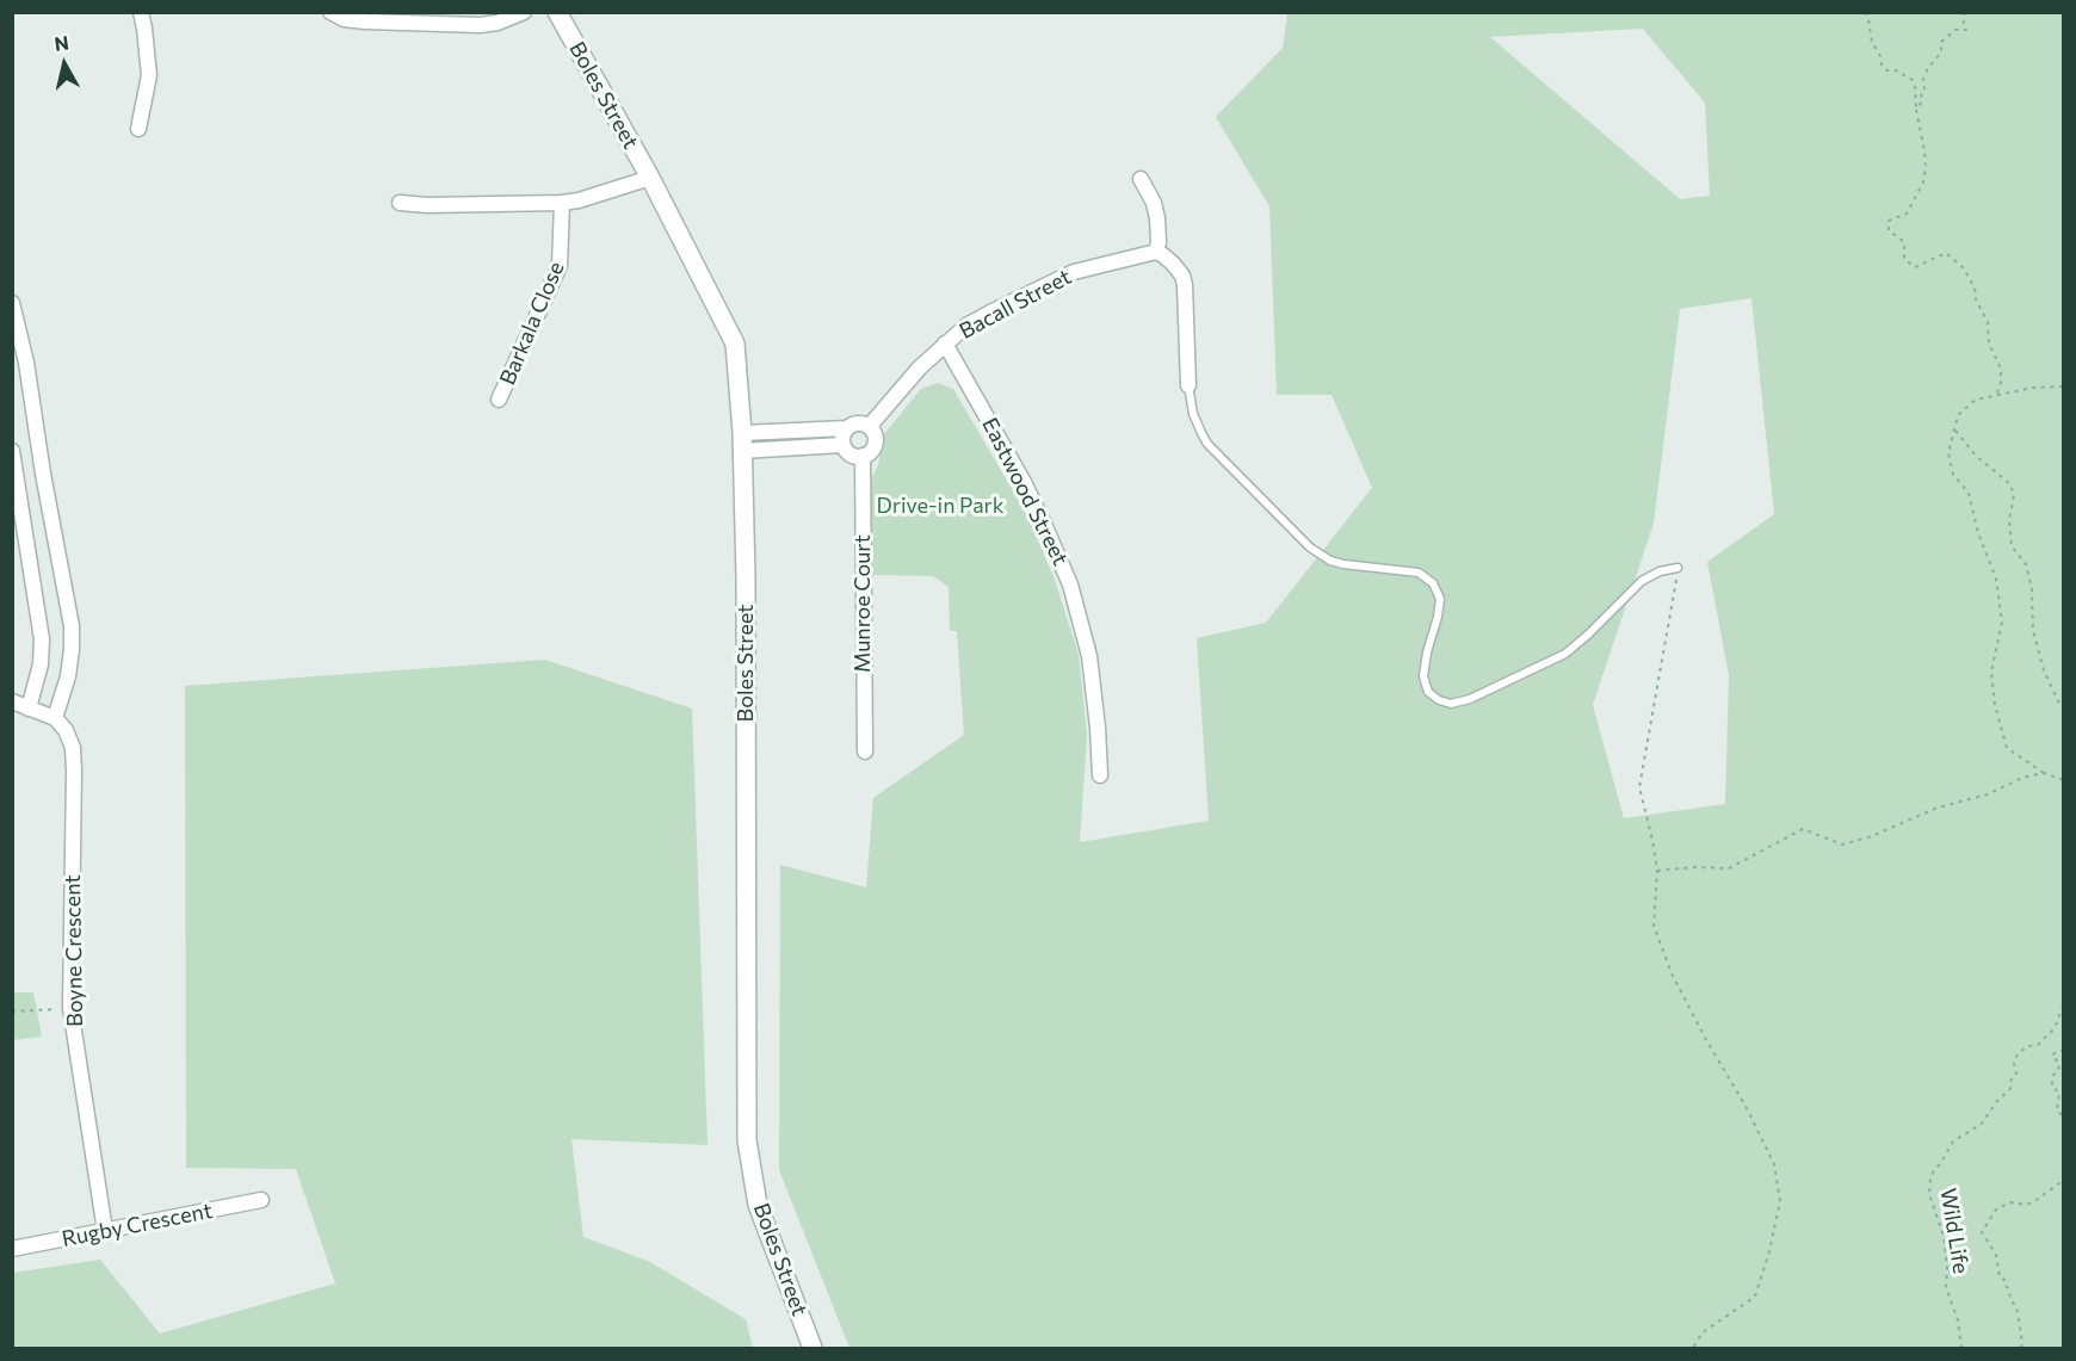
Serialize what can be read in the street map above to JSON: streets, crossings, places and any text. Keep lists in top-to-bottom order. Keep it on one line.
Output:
{"streets":{"street":["Boles Street","Bacall Street","Barkala Close","Eastwood Street","Munroe Court","Boyne Crescent","Rugby Crescent"],"path":["Wild Life"]},"crossings":[["Bacall Street","Eastwood Street"],["Bacall Street","Munroe Court"],["Boyne Crescent","Rugby Crescent"]],"parks":["Drive-in Park"],"north":"top"}
